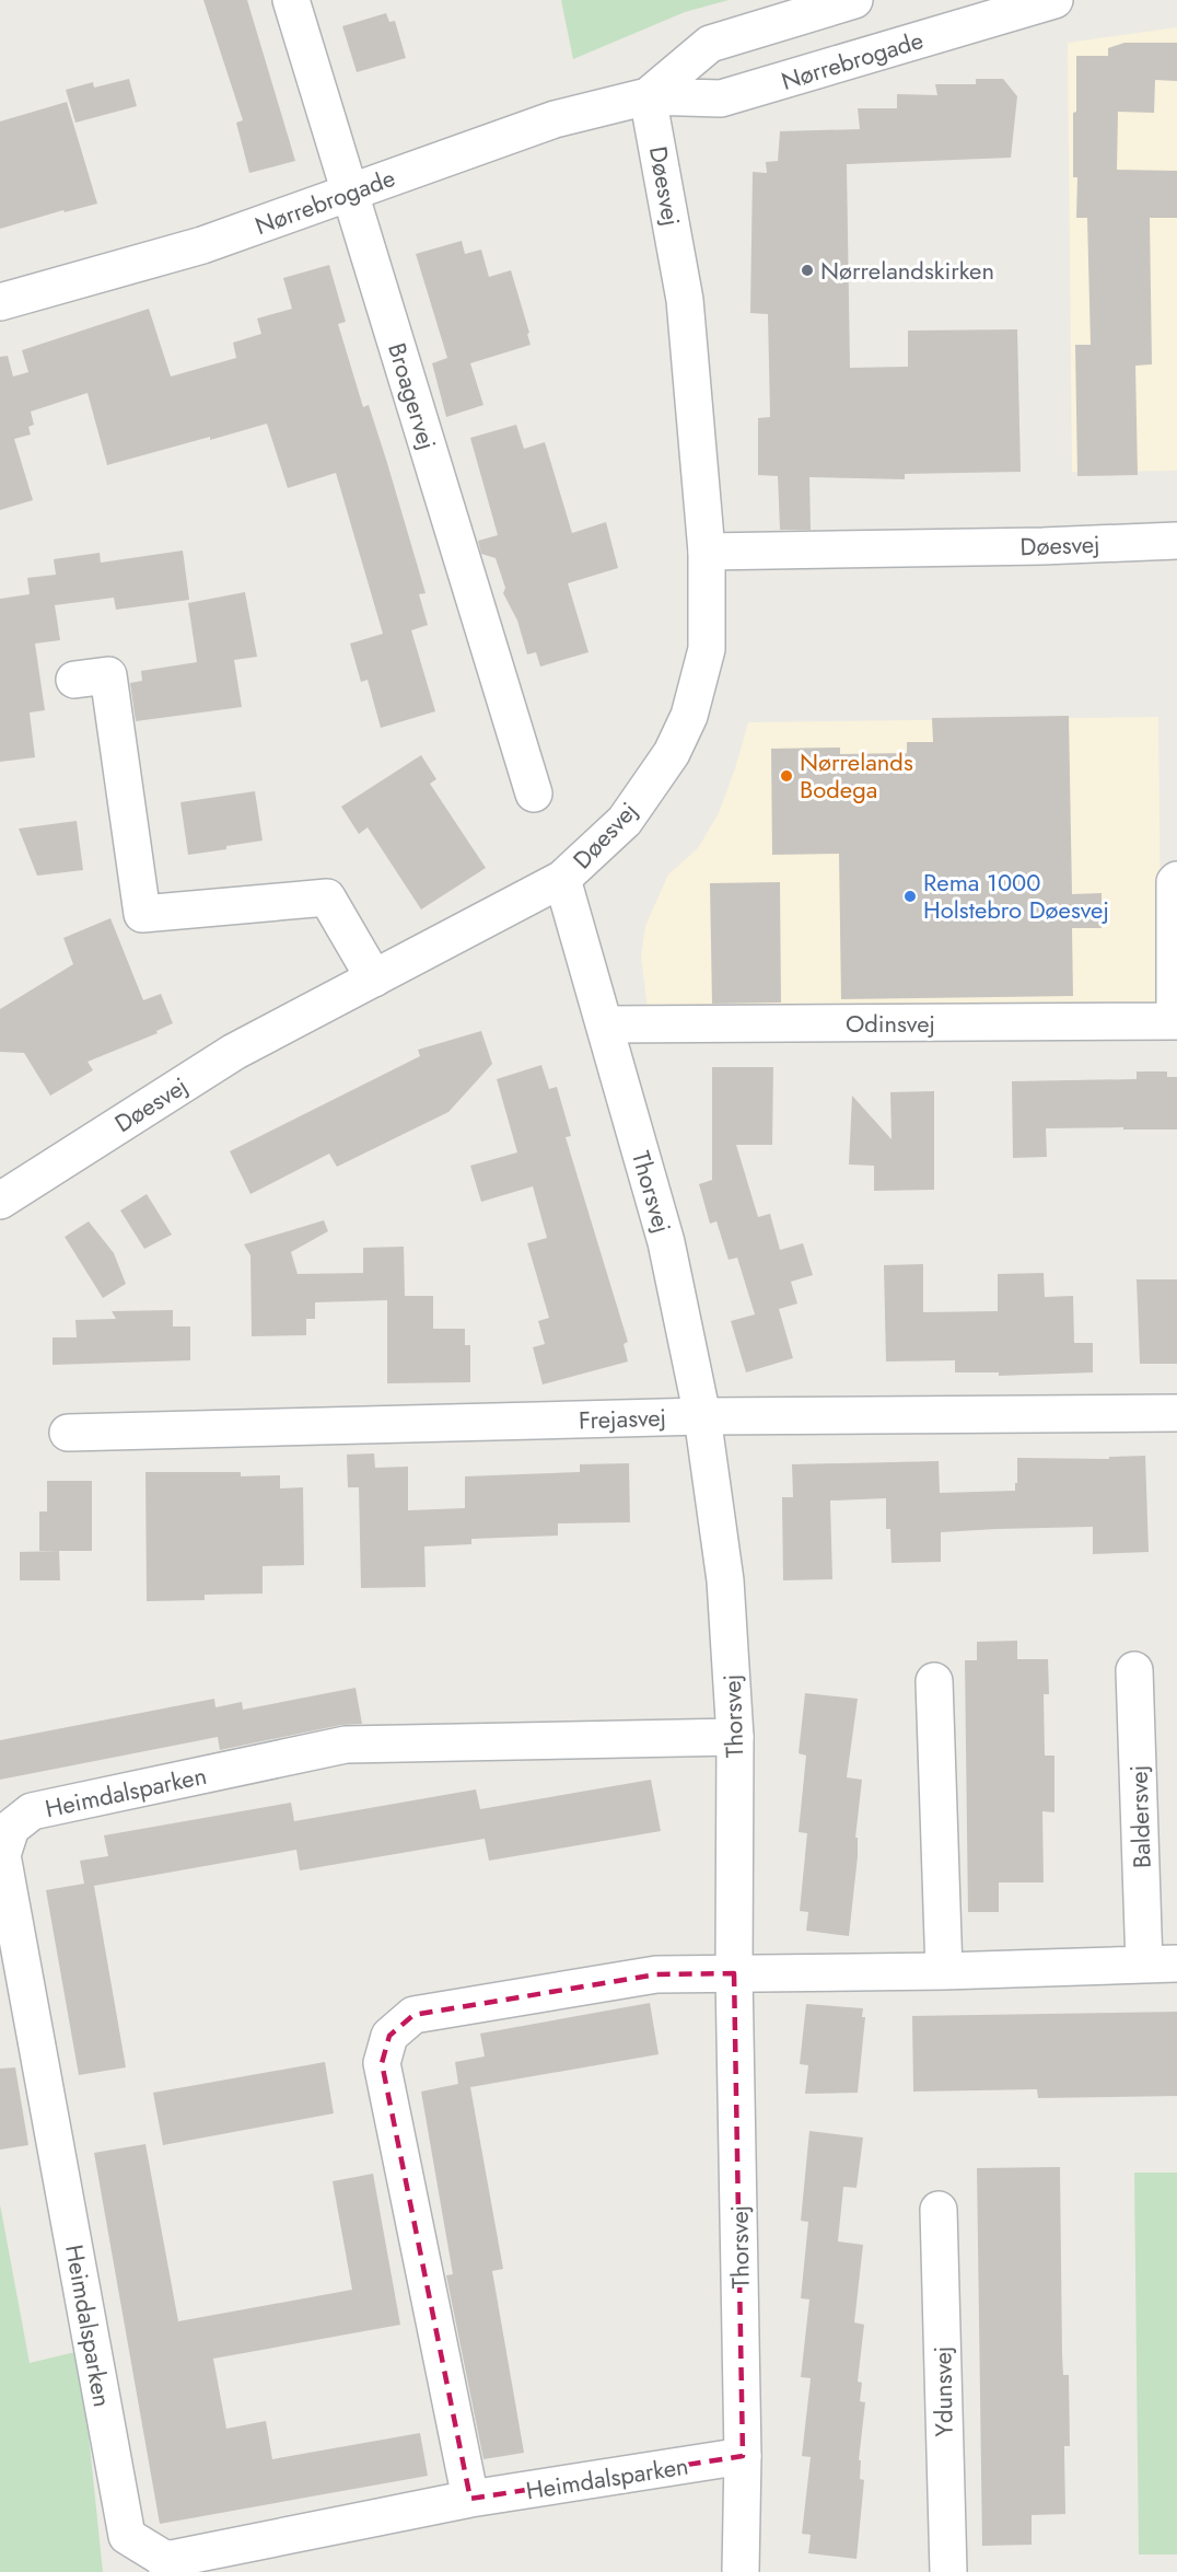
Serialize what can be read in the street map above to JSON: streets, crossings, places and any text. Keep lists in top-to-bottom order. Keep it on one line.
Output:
{"streets":{"street":["Nørrebrogade","Døesvej","Broagervej","Odinsvej","Thorsvej","Frejasvej","Heimdalsparken","Baldersvej","Ydunsvej"]},"crossings":[["Nørrebrogade","Døesvej"],["Nørrebrogade","Broagervej"],["Døesvej","Thorsvej"],["Odinsvej","Thorsvej"],["Thorsvej","Frejasvej"],["Thorsvej","Heimdalsparken"],["Thorsvej","Baldersvej"]],"places":["Nørrelandskirken","Nørrelands Bodega","Rema 1000 Holstebro Døesvej"]}
